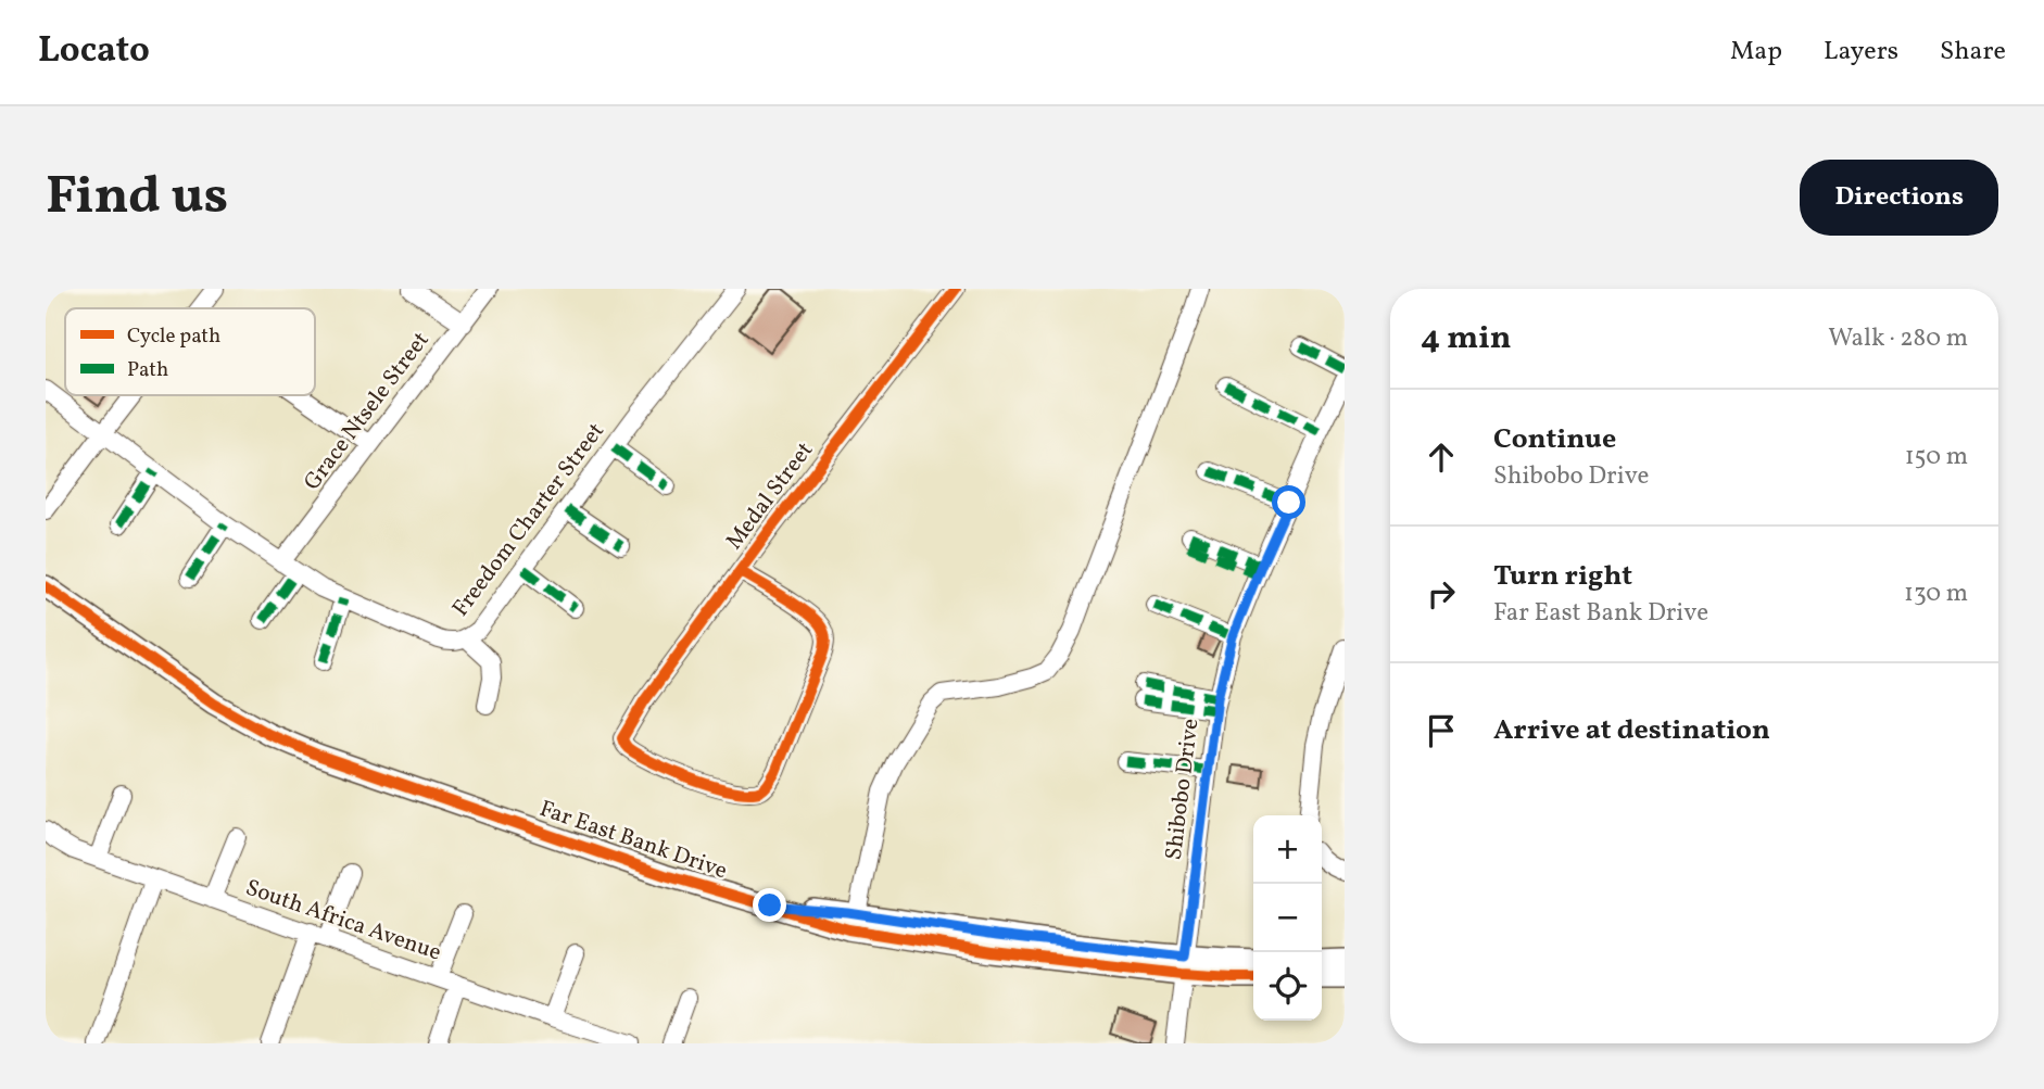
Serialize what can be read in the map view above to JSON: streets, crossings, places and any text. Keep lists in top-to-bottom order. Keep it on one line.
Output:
{"streets":{"street":["Grace Ntsele Street","Medal Street","Freedom Charter Street","Shibobo Drive","Far East Bank Drive","South Africa Avenue"]},"crossings":[["Grace Ntsele Street","Freedom Charter Street"],["Shibobo Drive","Far East Bank Drive"]],"legend":["Cycle path","Path"],"page":{"header":"Locato","nav":["Map","Layers","Share"],"buttons":"Directions","title":"Find us","heading":["4 min","Walk · 280 m"],"list":[["Continue","Shibobo Drive","150 m"],["Turn right","Far East Bank Drive","130 m"],"Arrive at destination"],"map_buttons":["+","−"]}}
